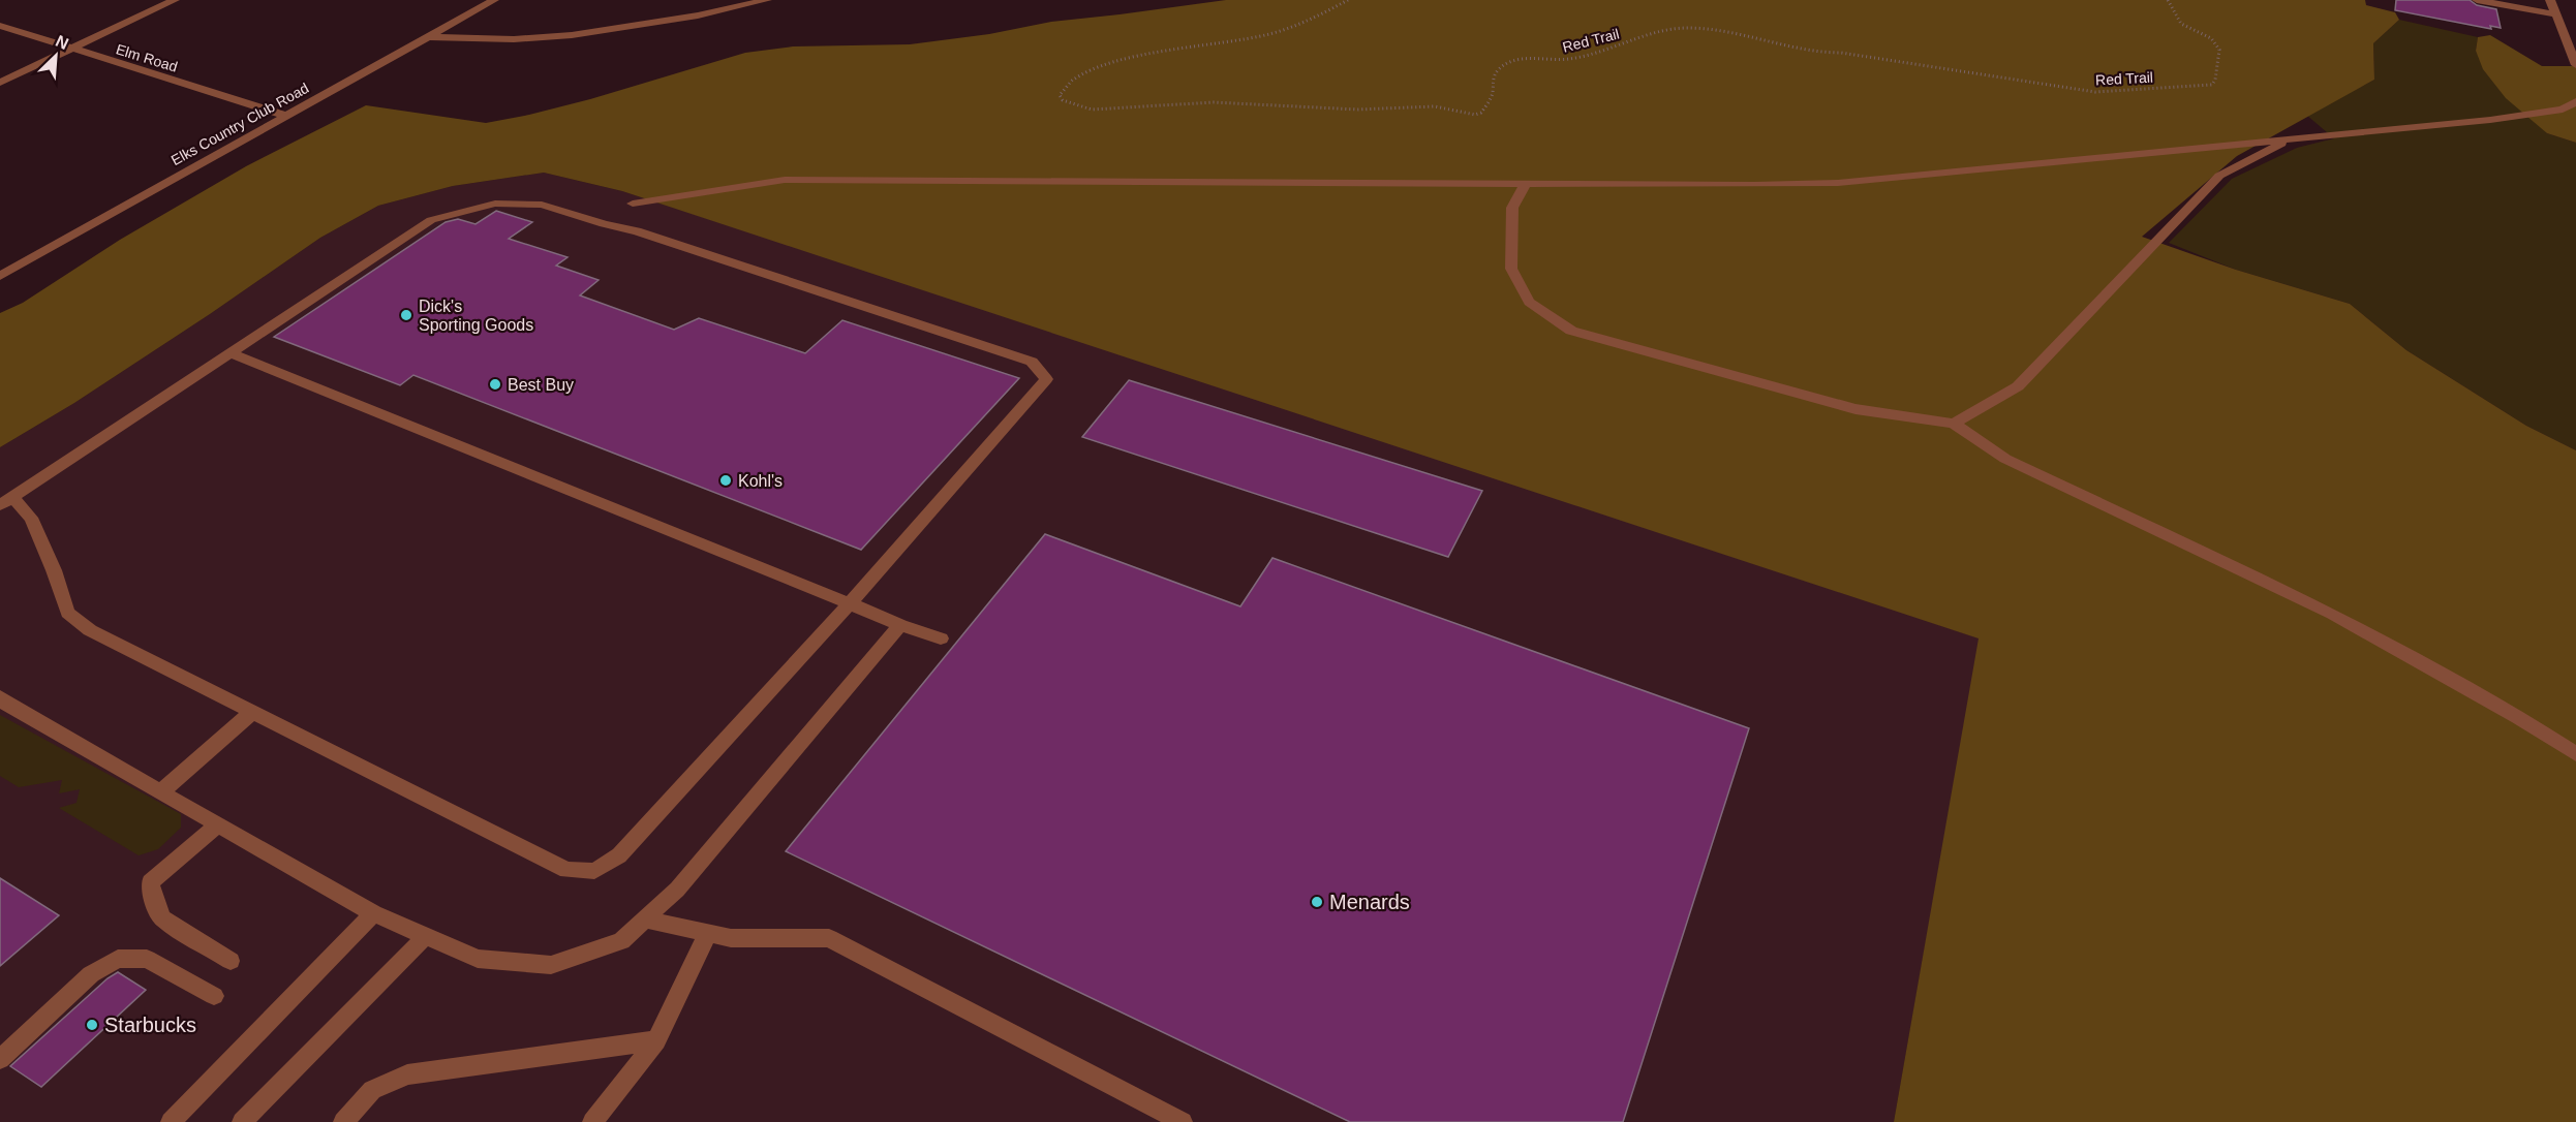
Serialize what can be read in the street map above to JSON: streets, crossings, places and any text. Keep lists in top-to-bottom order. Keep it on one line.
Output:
{"streets":{"street":["Elm Road","Elks Country Club Road"],"path":["Red Trail"]},"crossings":[["Elm Road","Elks Country Club Road"]],"places":["Dick's Sporting Goods","Best Buy","Kohl's","Menards","Starbucks"],"north":"top right"}
